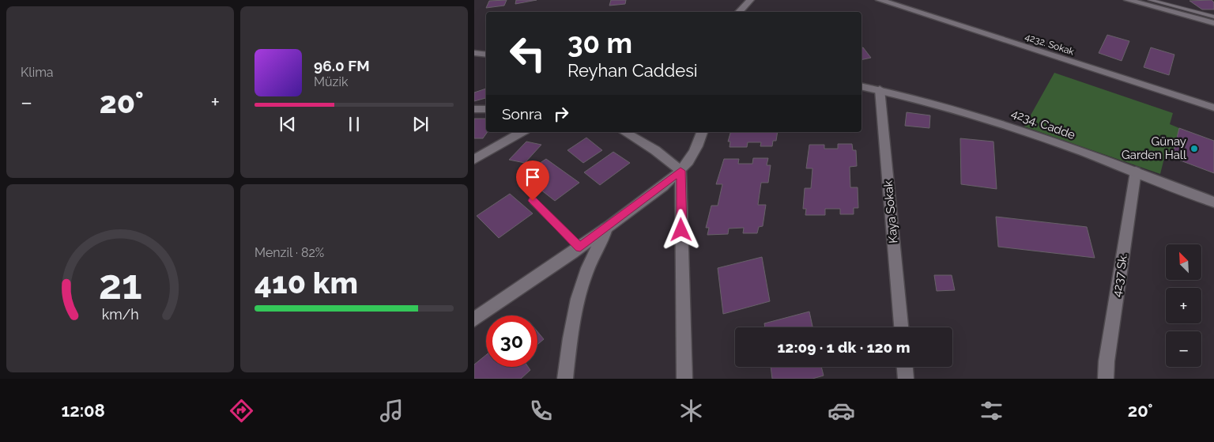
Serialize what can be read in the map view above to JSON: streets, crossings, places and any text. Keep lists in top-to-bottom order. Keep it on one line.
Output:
{"streets":{"street":["4232. Sokak","4234. Cadde","Kaya Sokak","4237 Sk."]},"crossings":[["4234. Cadde","Kaya Sokak"],["4234. Cadde","4237 Sk."]],"places":["Günay Garden Hall"],"north":"top left","page":{"tile":["Klima",["Menzil · 82%","410 km"]],"turn":["30 m","Reyhan Caddesi"],"song":["96.0 FM","Müzik"],"heat":["−","20°","+"],"then":"Sonra","map_buttons":["+","−"],"limit":"30","trip":"12:09 · 1 dk · 120 m","tabs":["12:08","20°"],"gauge":["21","km/h"]}}
